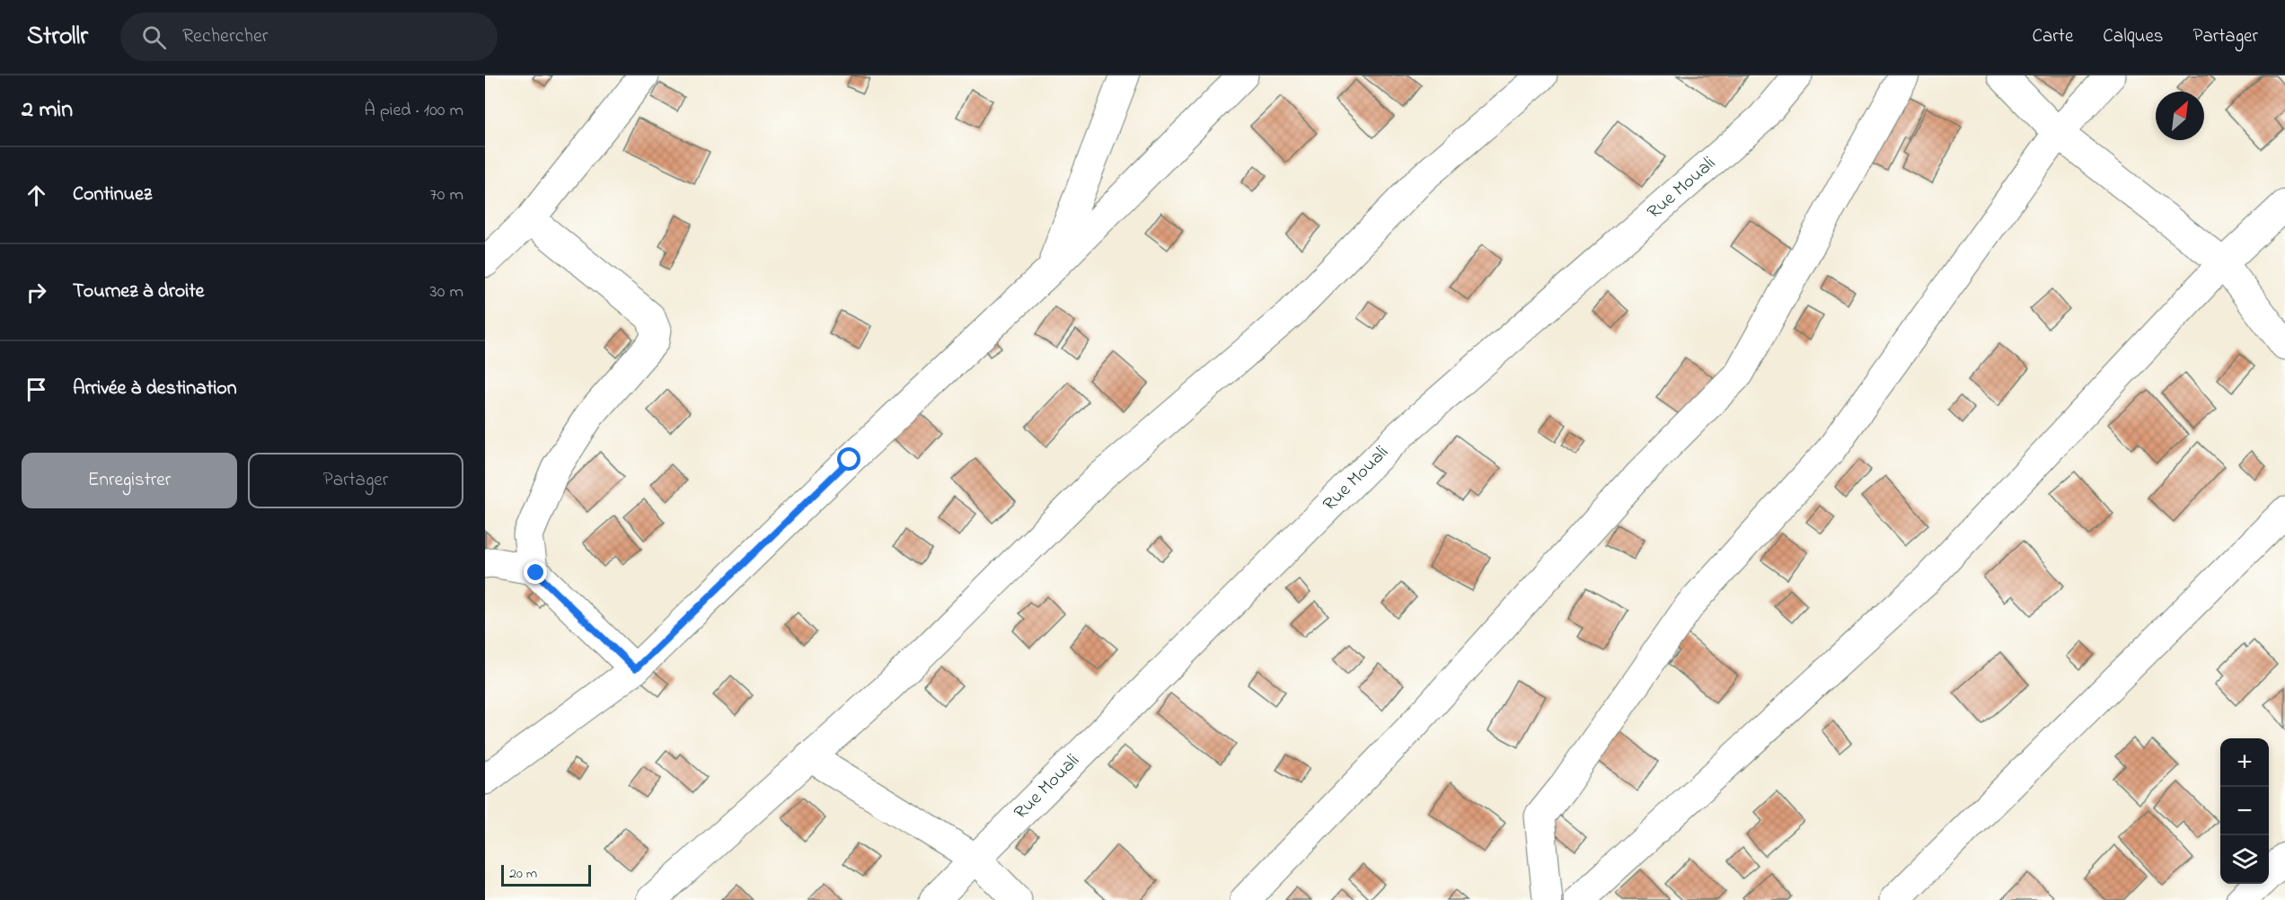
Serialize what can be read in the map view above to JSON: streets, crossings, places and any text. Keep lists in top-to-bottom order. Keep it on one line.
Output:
{"streets":{"street":["Rue Mouali"]},"scale_bar":"20 m","north":"top right","page":{"header":"Strollr","search":"Rechercher","nav":["Carte","Calques","Partager"],"heading":["2 min","À pied · 100 m"],"list":[["Continuez","70 m"],["Tournez à droite","30 m"],"Arrivée à destination"],"buttons":["Enregistrer","Partager"],"map_buttons":["+","−"],"scale":"20 m"}}
